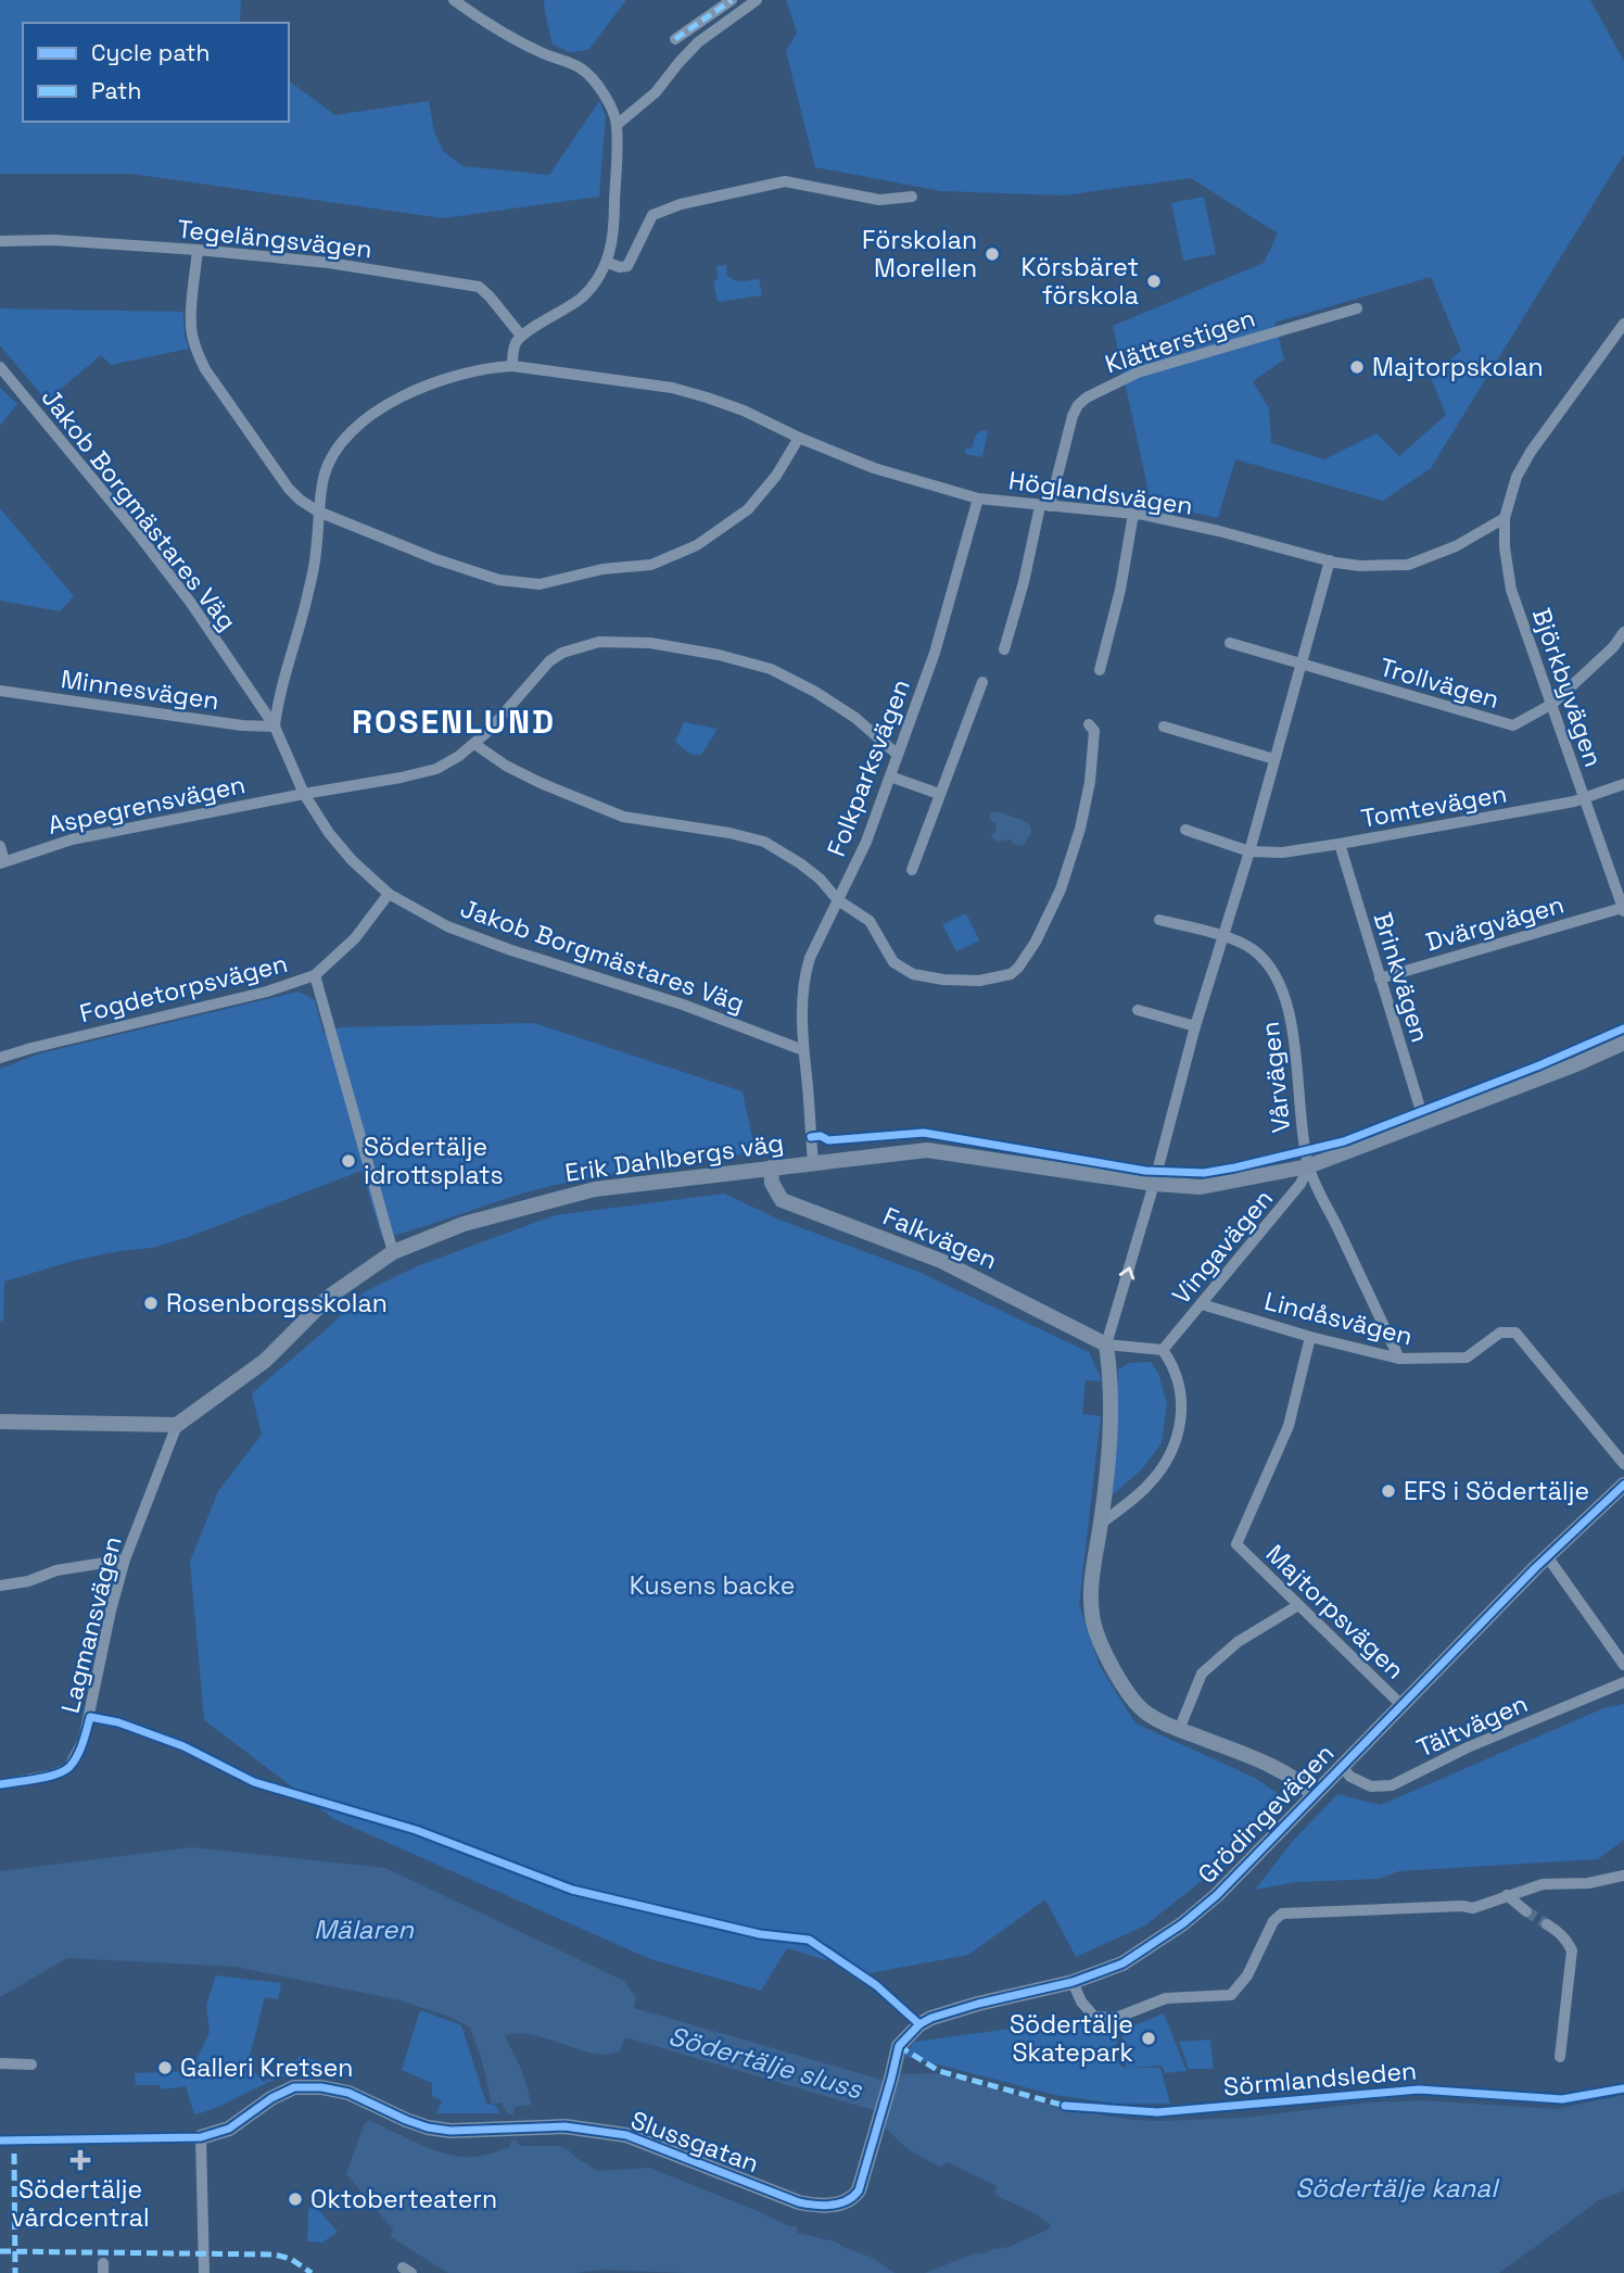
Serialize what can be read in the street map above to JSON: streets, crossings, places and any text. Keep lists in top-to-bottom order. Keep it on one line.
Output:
{"streets":{"street":["Tegelängsvägen","Klätterstigen","Höglandsvägen","Jakob Borgmästares Väg","Trollvägen","Björkbyvägen","Minnesvägen","Folkparksvägen","Aspegrensvägen","Tomtevägen","Dvärgvägen","Brinkvägen","Fogdetorpsvägen","Vårvägen","Erik Dahlbergs väg","Falkvägen","Vingavägen","Lindåsvägen","Majtorpsvägen","Lagmansvägen","Tältvägen","Grödingevägen","Slussgatan"],"cycle path":["Sörmlandsleden"]},"crossings":[["Klätterstigen","Höglandsvägen"],["Höglandsvägen","Jakob Borgmästares Väg"],["Höglandsvägen","Björkbyvägen"],["Höglandsvägen","Minnesvägen"],["Höglandsvägen","Folkparksvägen"],["Jakob Borgmästares Väg","Minnesvägen"],["Jakob Borgmästares Väg","Folkparksvägen"],["Jakob Borgmästares Väg","Aspegrensvägen"],["Jakob Borgmästares Väg","Fogdetorpsvägen"],["Trollvägen","Björkbyvägen"],["Björkbyvägen","Tomtevägen"],["Björkbyvägen","Dvärgvägen"],["Folkparksvägen","Aspegrensvägen"],["Tomtevägen","Brinkvägen"],["Dvärgvägen","Brinkvägen"],["Brinkvägen","Erik Dahlbergs väg"],["Vårvägen","Erik Dahlbergs väg"],["Vårvägen","Vingavägen"],["Vårvägen","Lindåsvägen"],["Erik Dahlbergs väg","Falkvägen"],["Erik Dahlbergs väg","Vingavägen"],["Erik Dahlbergs väg","Lagmansvägen"],["Falkvägen","Vingavägen"],["Vingavägen","Lindåsvägen"],["Lindåsvägen","Majtorpsvägen"],["Majtorpsvägen","Grödingevägen"],["Tältvägen","Grödingevägen"],["Grödingevägen","Slussgatan"]],"districts":["ROSENLUND"],"water":["Mälaren","Södertälje sluss","Södertälje kanal"],"parks":["Kusens backe"],"places":{"other":["Förskolan Morellen","Körsbäret förskola","Majtorpskolan","Södertälje idrottsplats","Rosenborgsskolan","EFS i Södertälje","Södertälje Skatepark","Galleri Kretsen","Oktoberteatern"],"health":["Södertälje vårdcentral"]},"legend":["Cycle path","Path"]}
